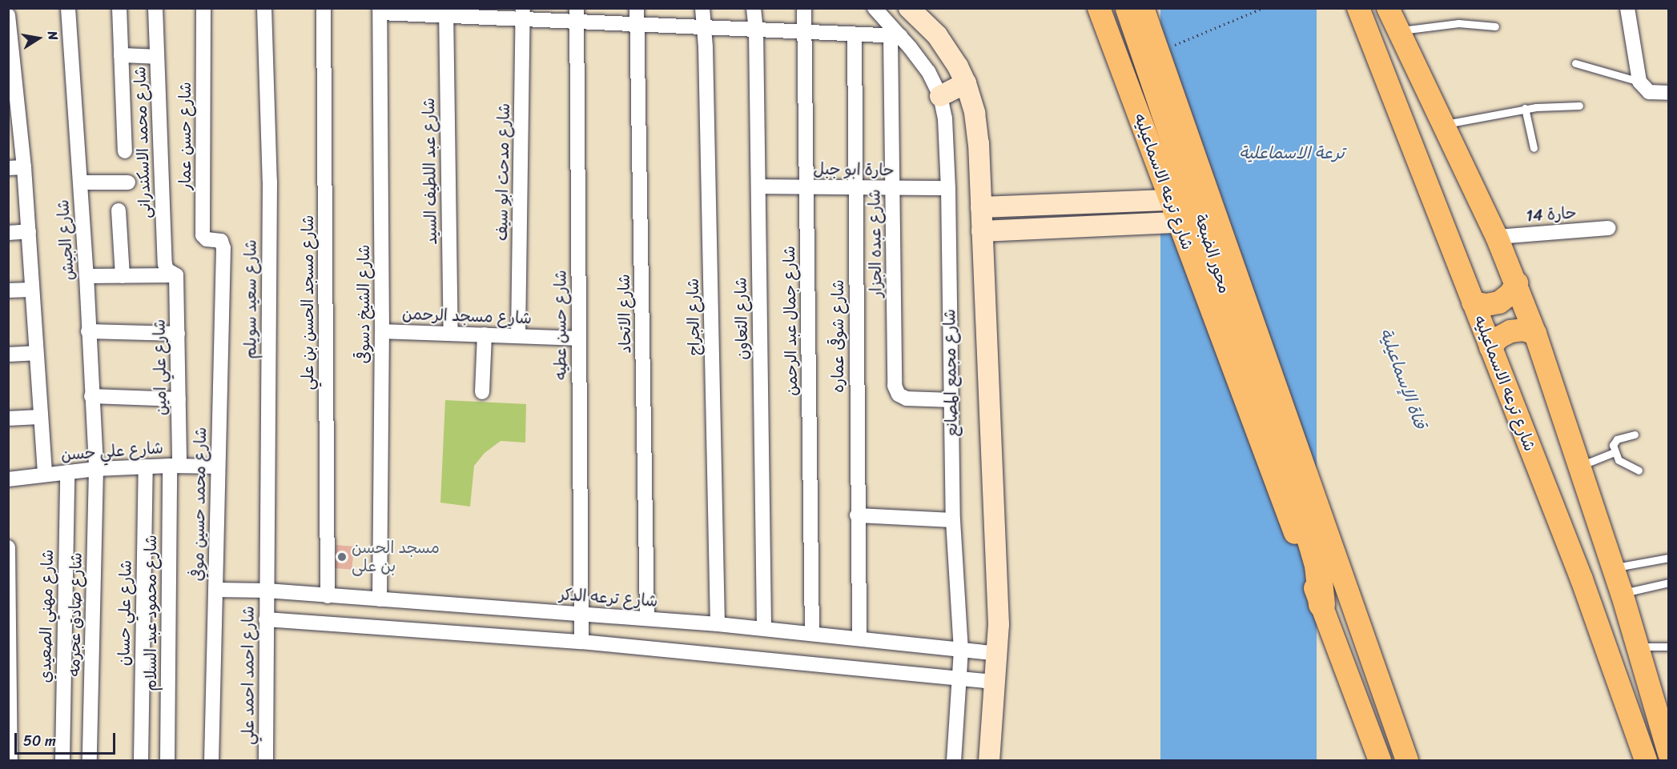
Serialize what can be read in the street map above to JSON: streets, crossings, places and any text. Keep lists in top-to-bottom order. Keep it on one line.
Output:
{"streets":{"highway":["محور الضبعة"],"main road":["شارع ترعه الاسماعيليه"],"street":["شارع حسن عمار","شارع محمد الاسكندرانى","حارة ابو جبل","شارع عبد اللطيف السيد","شارع مدحت ابو سيف","حارة 14","شارع الجيش","شارع عبده الجزار","شارع سعيد سويلم","شارع مسجد الحسن بن علي","شارع الشيخ دسوقى","شارع الاتحاد","شارع مسجد الرحمن","شارع الجراج","شارع التعاون","شارع جمال عبد الرحمن","شارع حسن عطيه","شارع شوقى عماره","شارع علي امين","شارع مجمع المصانع","شارع علي حسن","شارع محمد حسين موفي","شارع ترعه الدكر","شارع علي حسان","شارع محمود عبد السلام","شارع صادق عجرمه","شارع مهني الصعيدي","شارع احمد احمد علي"]},"crossings":[["شارع حسن عمار","شارع محمد حسين موفي"],["شارع محمد الاسكندرانى","شارع علي امين"],["حارة ابو جبل","شارع عبده الجزار"],["حارة ابو جبل","شارع التعاون"],["حارة ابو جبل","شارع جمال عبد الرحمن"],["حارة ابو جبل","شارع شوقى عماره"],["حارة ابو جبل","شارع مجمع المصانع"],["شارع عبد اللطيف السيد","شارع مسجد الرحمن"],["شارع مدحت ابو سيف","شارع مسجد الرحمن"],["شارع ترعه الاسماعيليه","محور الضبعة"],["شارع الجيش","شارع علي حسن"],["شارع الجيش","شارع صادق عجرمه"],["شارع عبده الجزار","شارع مجمع المصانع"],["شارع سعيد سويلم","شارع ترعه الدكر"],["شارع سعيد سويلم","شارع احمد احمد علي"],["شارع مسجد الحسن بن علي","شارع ترعه الدكر"],["شارع الشيخ دسوقى","شارع مسجد الرحمن"],["شارع الشيخ دسوقى","شارع ترعه الدكر"],["شارع الاتحاد","شارع ترعه الدكر"],["شارع مسجد الرحمن","شارع حسن عطيه"],["شارع الجراج","شارع ترعه الدكر"],["شارع التعاون","شارع ترعه الدكر"],["شارع جمال عبد الرحمن","شارع ترعه الدكر"],["شارع حسن عطيه","شارع ترعه الدكر"],["شارع شوقى عماره","شارع ترعه الدكر"],["شارع علي امين","شارع علي حسن"],["شارع علي امين","شارع محمود عبد السلام"],["شارع مجمع المصانع","شارع ترعه الدكر"],["شارع علي حسن","شارع محمد حسين موفي"],["شارع علي حسن","شارع علي حسان"],["شارع علي حسن","شارع محمود عبد السلام"],["شارع علي حسن","شارع صادق عجرمه"],["شارع علي حسن","شارع مهني الصعيدي"],["شارع محمد حسين موفي","شارع ترعه الدكر"],["شارع ترعه الدكر","شارع احمد احمد علي"]],"water":["ترعة الاسماعلية","قناة الإسماعيلية"],"places":["مسجد الحسن بن على"],"scale_bar":"50 m","north":"right"}
